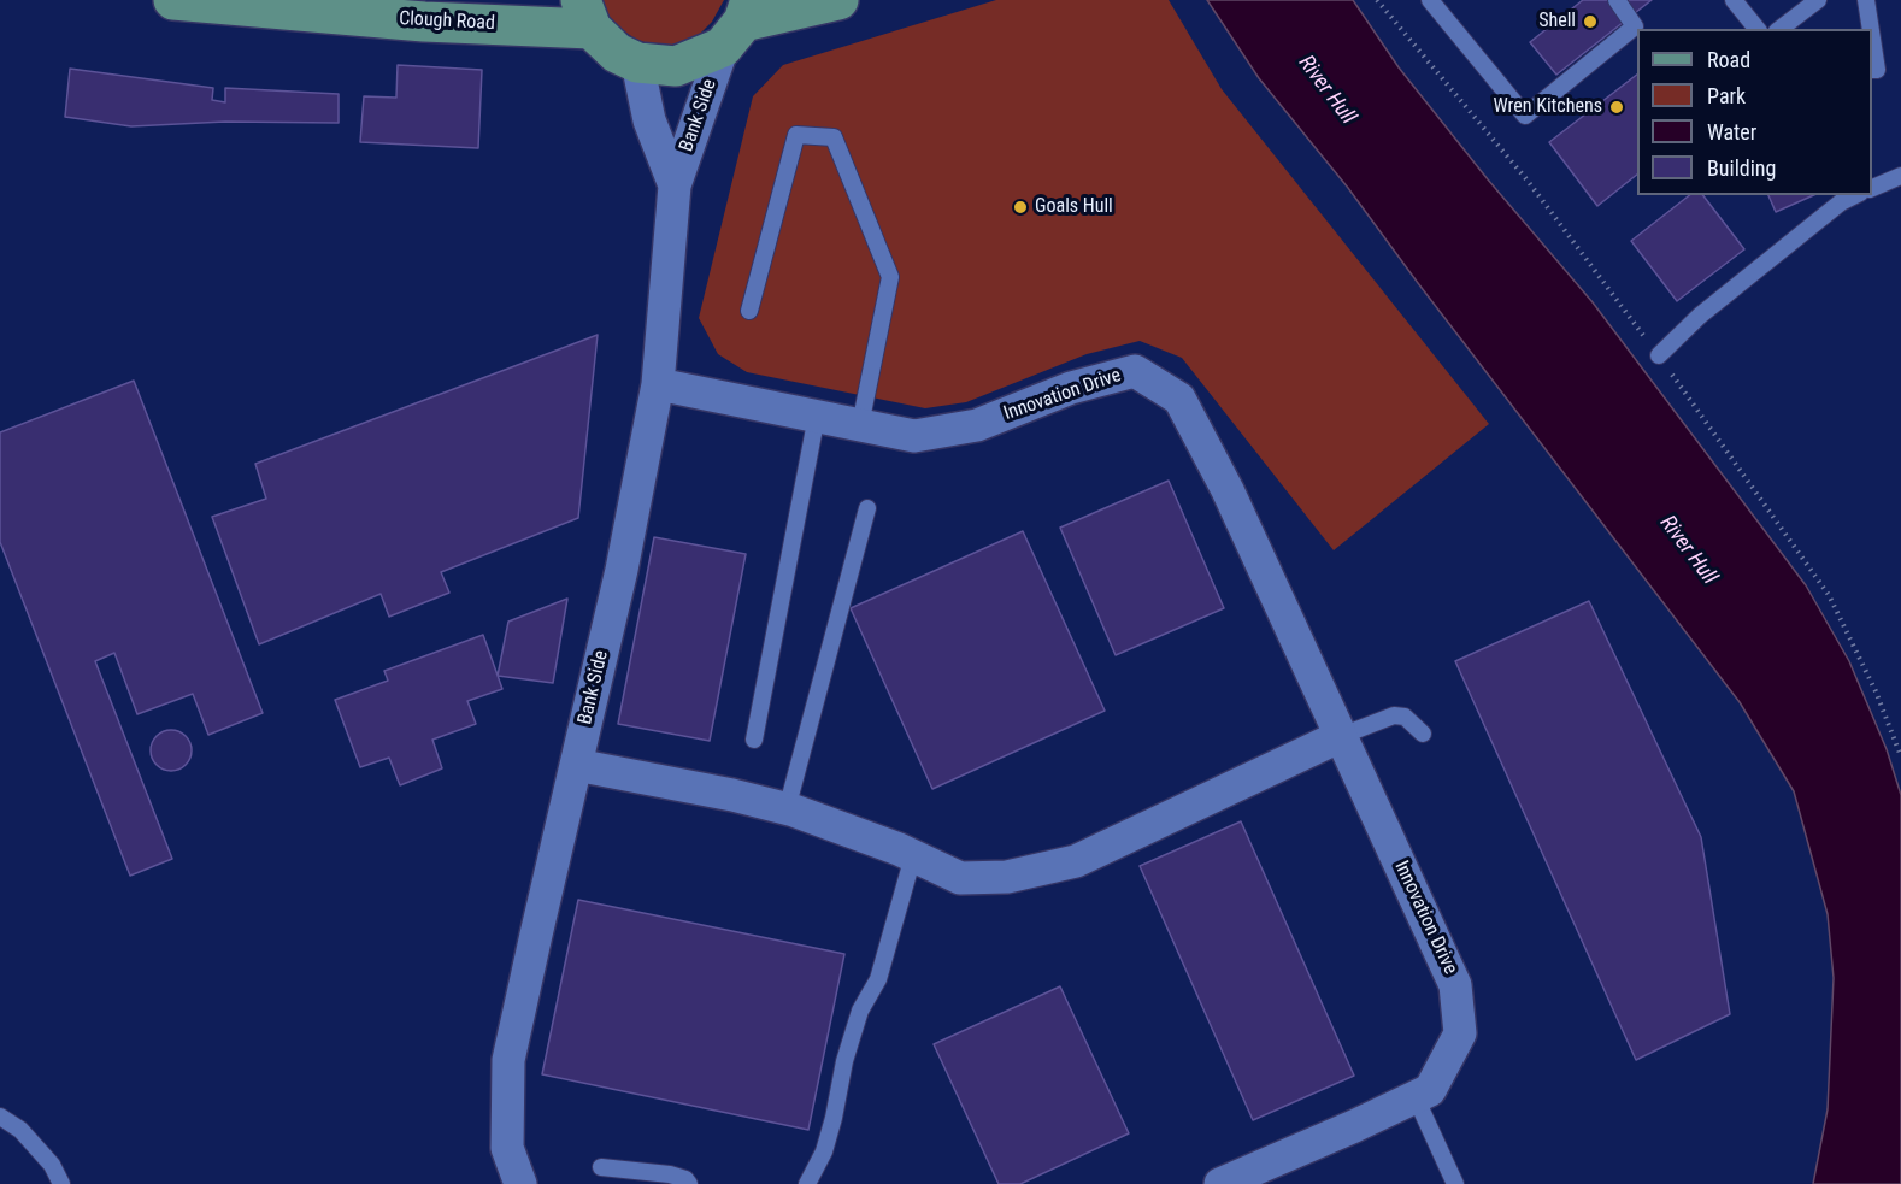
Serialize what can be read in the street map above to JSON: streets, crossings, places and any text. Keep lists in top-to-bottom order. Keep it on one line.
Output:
{"streets":{"main road":["Clough Road"],"street":["Bank Side","Innovation Drive"]},"crossings":[["Bank Side","Innovation Drive"]],"water":["River Hull"],"places":["Shell","Wren Kitchens","Goals Hull"],"legend":["Road","Park","Water","Building"]}
